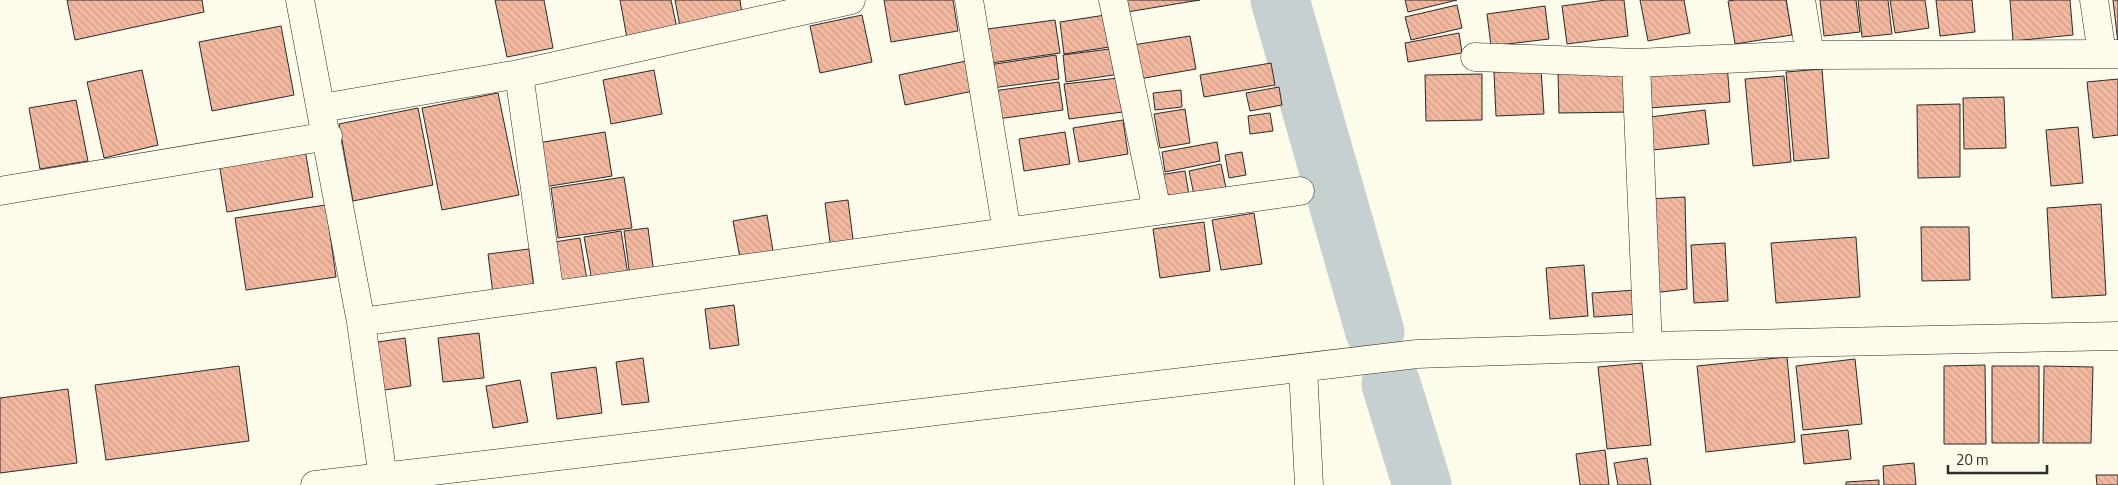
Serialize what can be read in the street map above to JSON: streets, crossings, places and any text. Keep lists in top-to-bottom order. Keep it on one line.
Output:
{"scale_bar":"20 m"}
